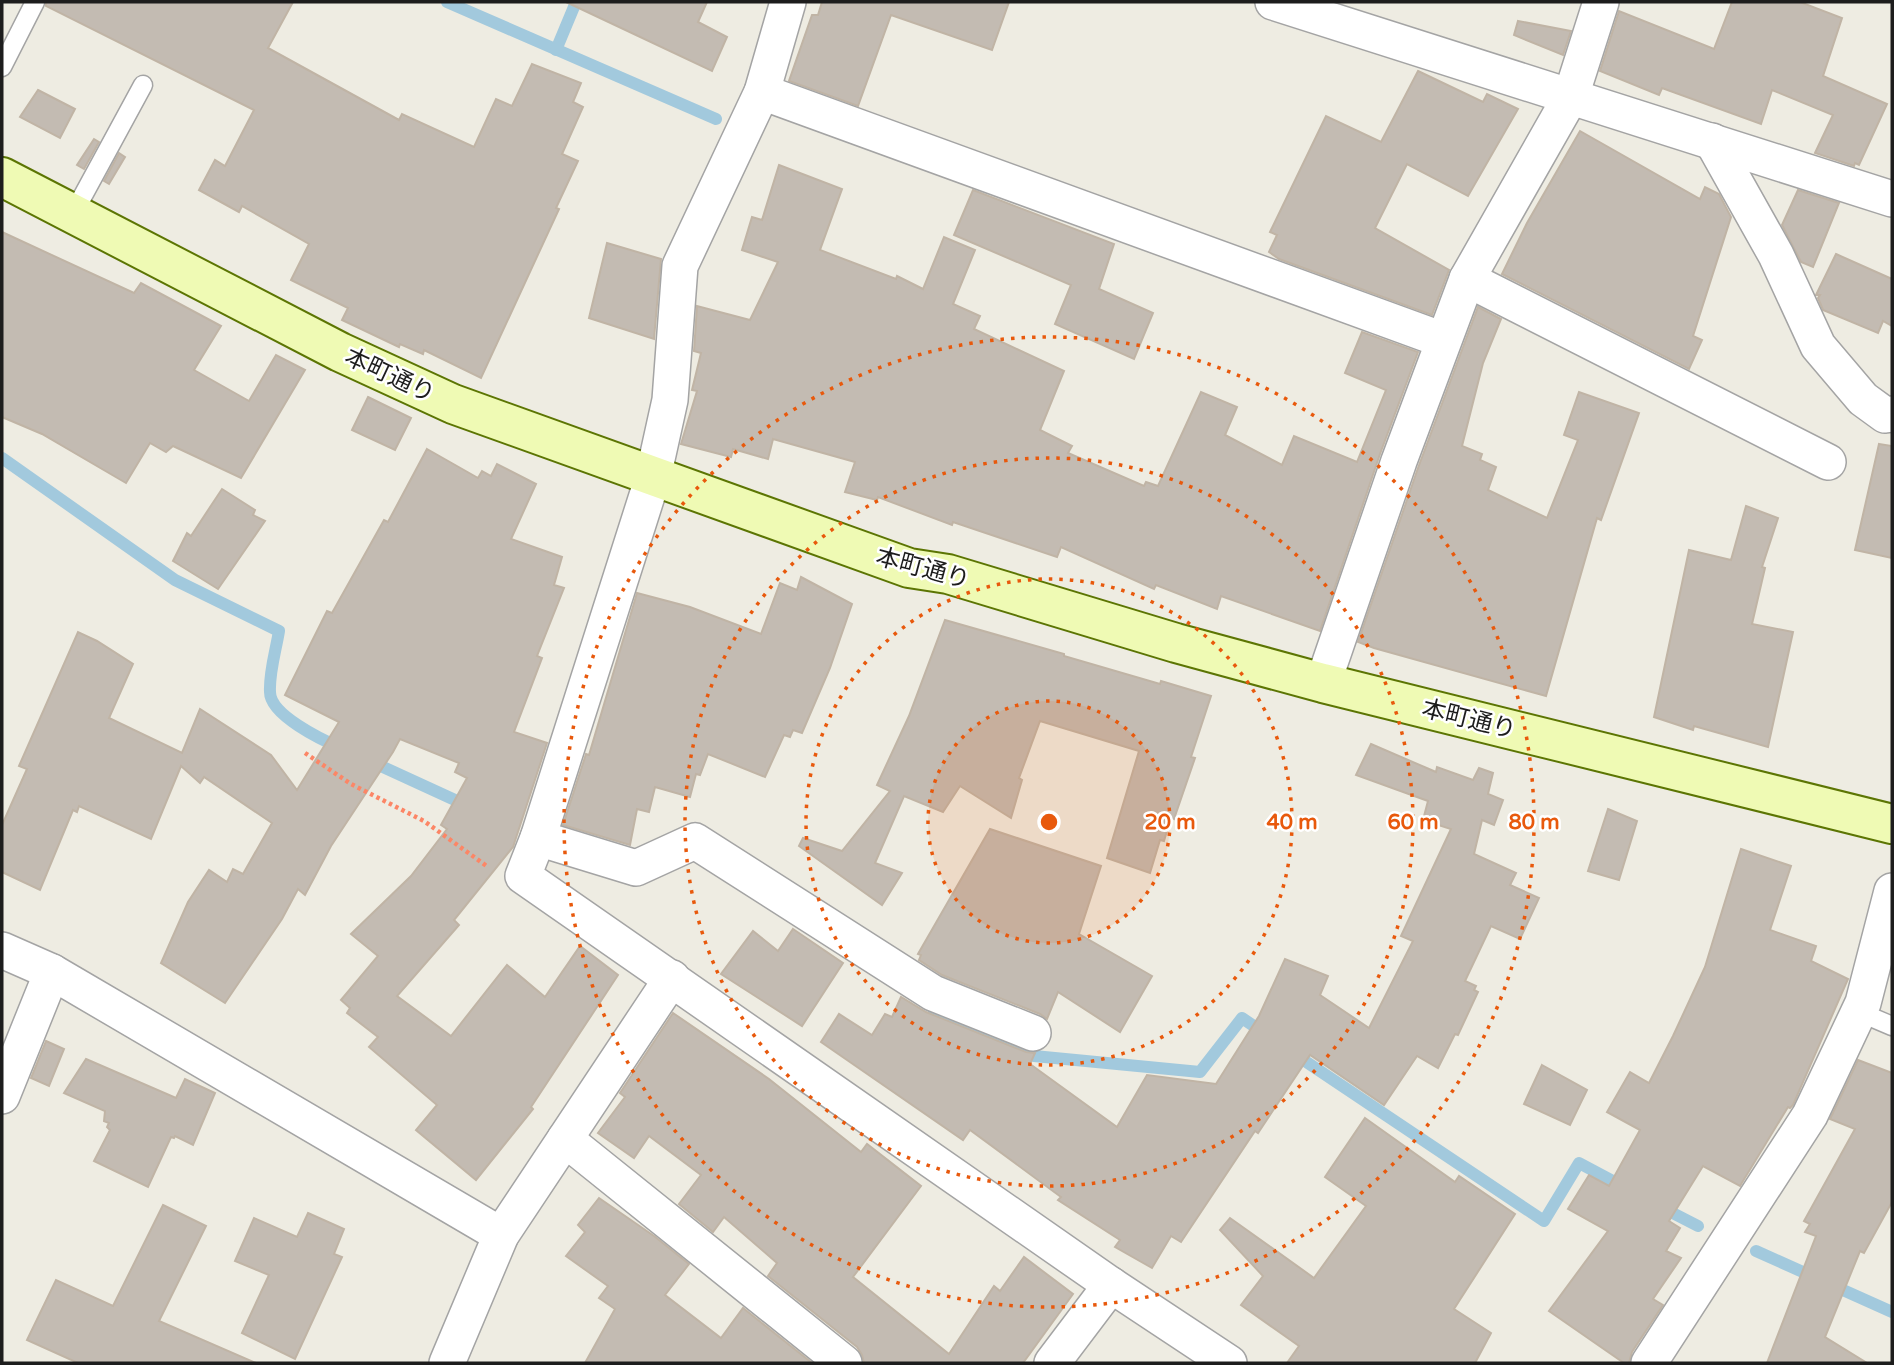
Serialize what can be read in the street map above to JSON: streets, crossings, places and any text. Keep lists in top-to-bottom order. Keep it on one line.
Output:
{"streets":{"street":["本町通り"]},"rings":["20 m","40 m","60 m","80 m"]}
